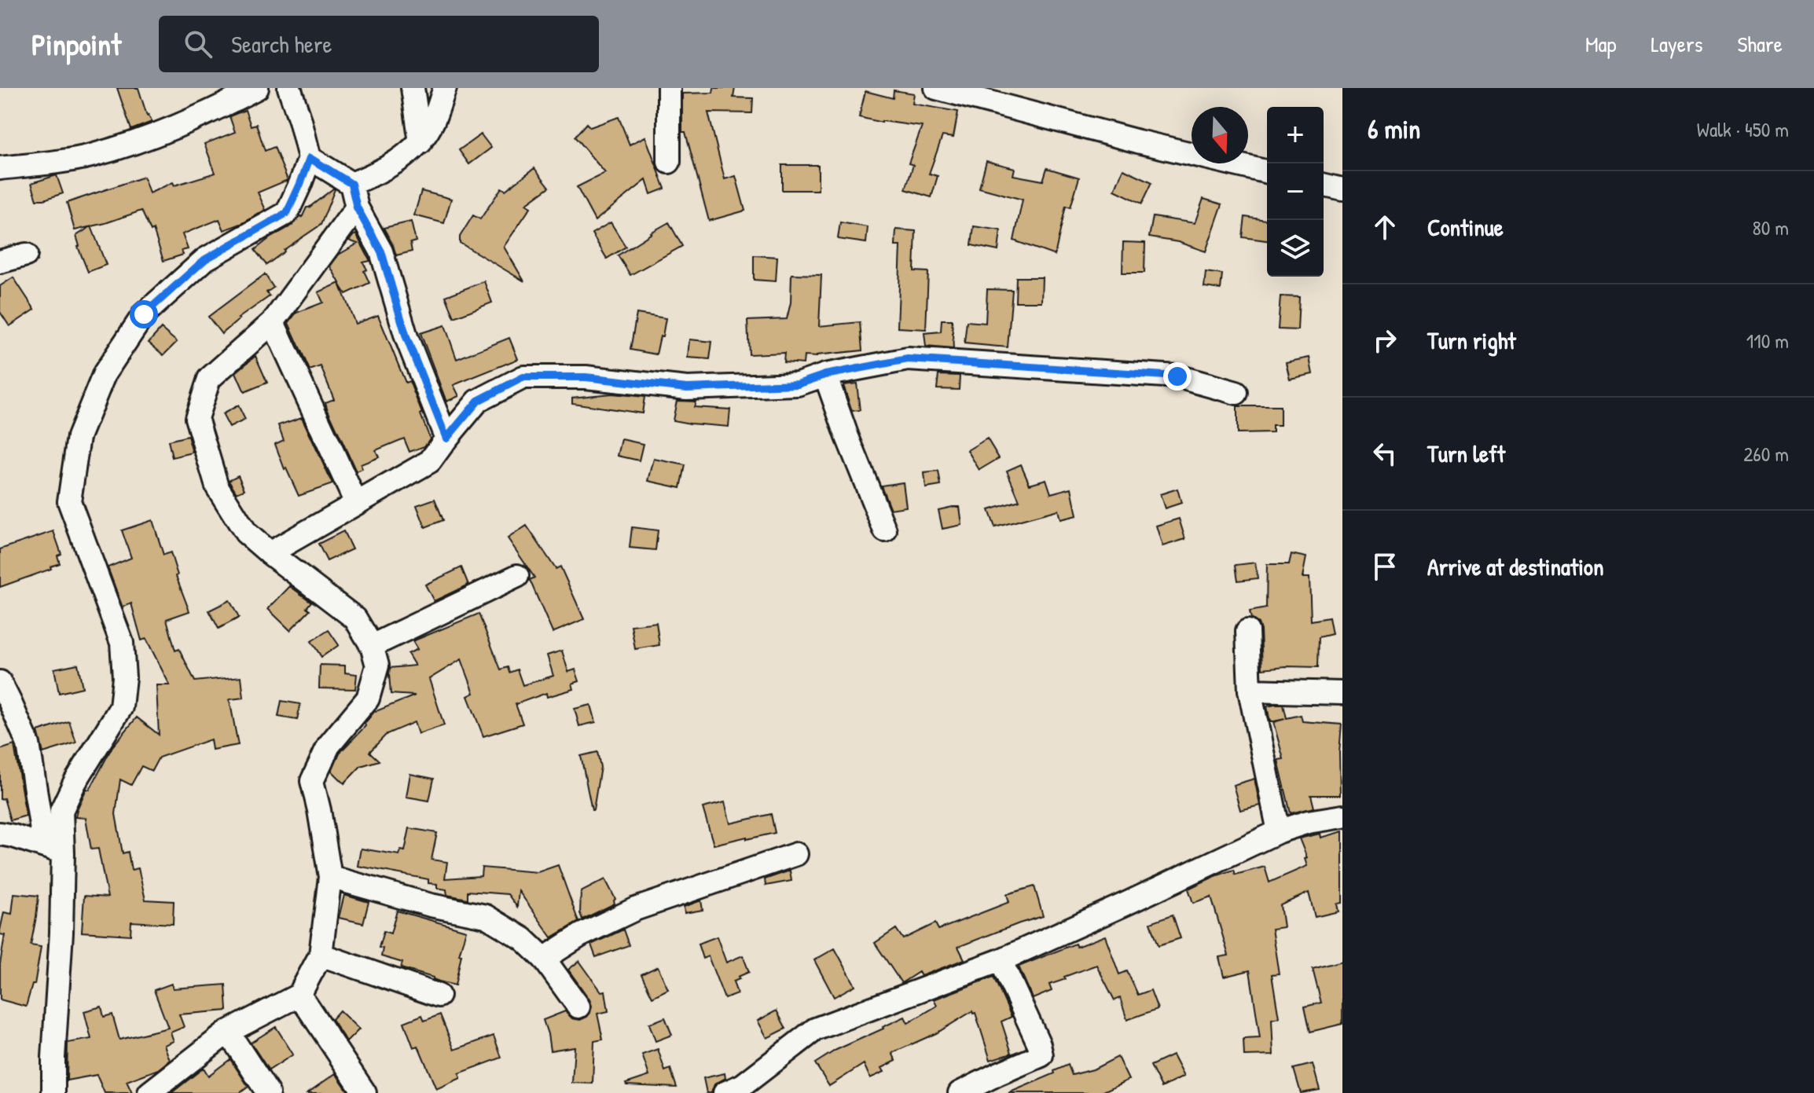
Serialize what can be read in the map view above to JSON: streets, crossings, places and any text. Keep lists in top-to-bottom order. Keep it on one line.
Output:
{"north":"bottom","page":{"header":"Pinpoint","search":"Search here","nav":["Map","Layers","Share"],"heading":["6 min","Walk · 450 m"],"map_buttons":["+","−"],"list":[["Continue","80 m"],["Turn right","110 m"],["Turn left","260 m"],"Arrive at destination"]}}
